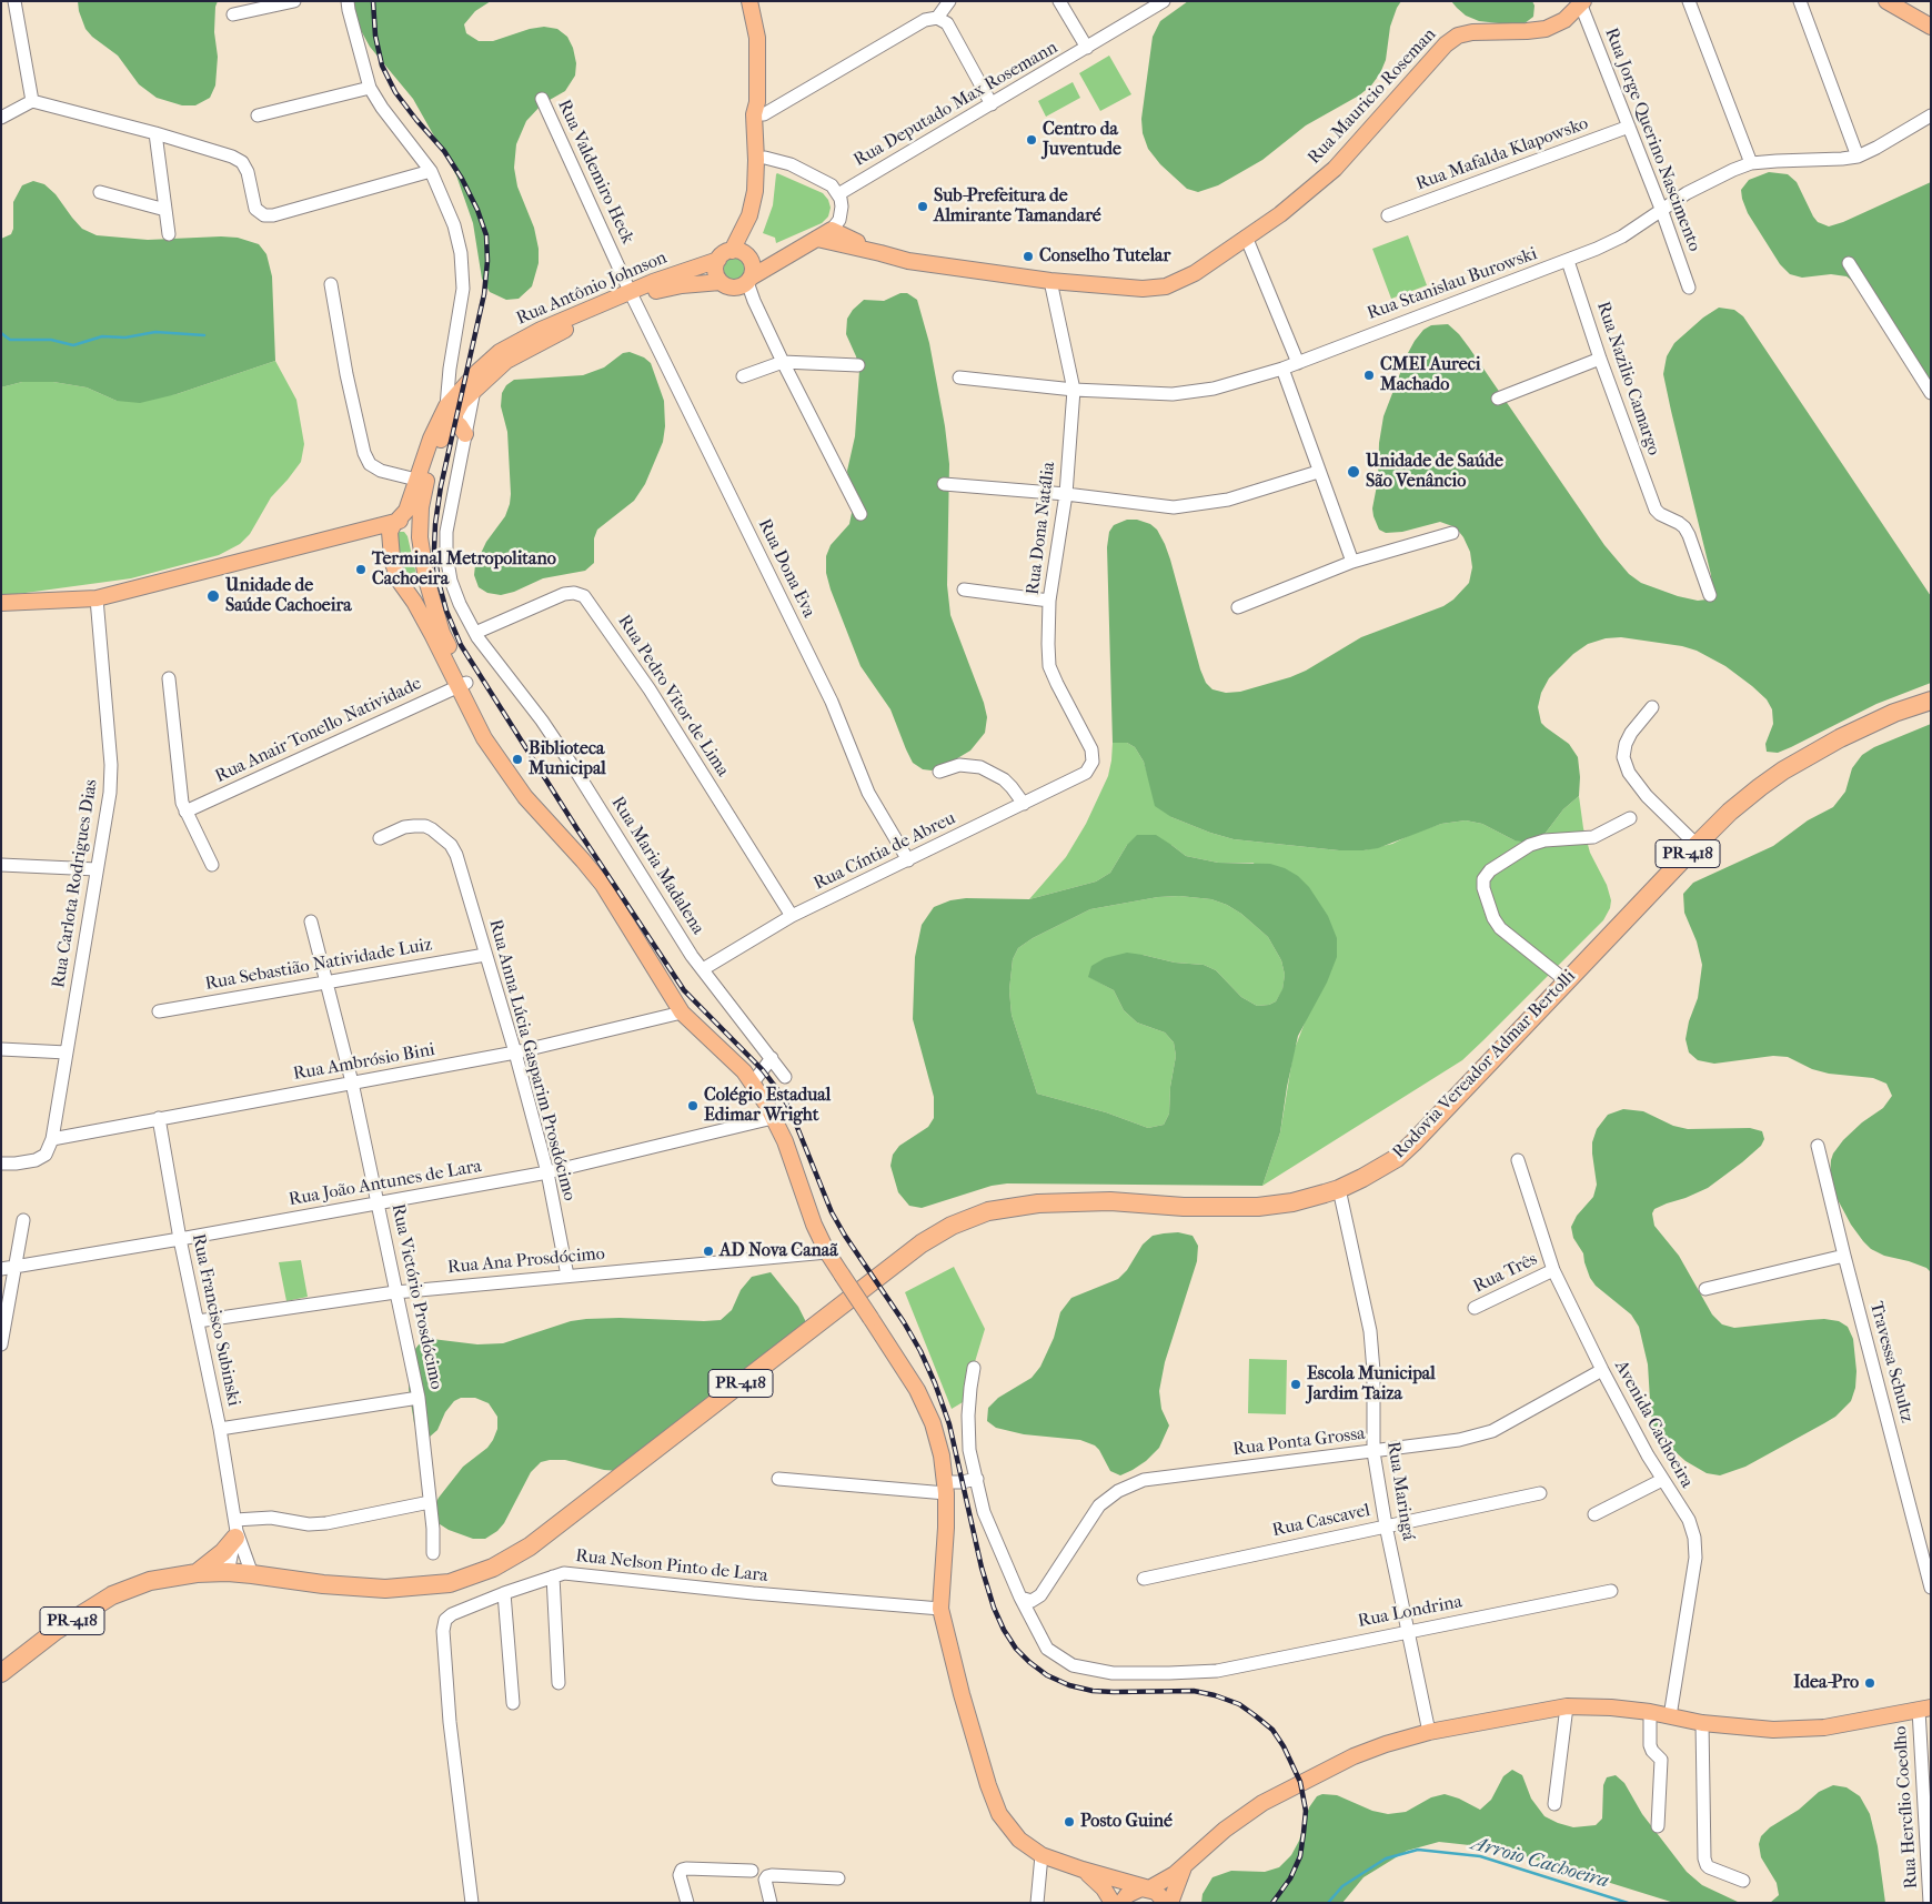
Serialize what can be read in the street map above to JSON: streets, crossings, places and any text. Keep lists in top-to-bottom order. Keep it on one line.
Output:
{"streets":{"highway":["PR-418","Rodovia Vereador Admar Bertolli"],"main road":["Rua Mauricio Roseman","Rua Antônio Johnson"],"street":["Rua Deputado Max Rosemann","Rua Jorge Querino Nascimento","Rua Mafalda Klapowsko","Rua Valdemiro Heck","Rua Stanislau Burowski","Rua Nazilio Camargo","Rua Dona Natália","Rua Dona Eva","Rua Pedro Vitor de Lima","Rua Anair Tonello Natividade","Rua Cíntia de Abreu","Rua Maria Madalena","Rua Carlota Rodrigues Dias","Rua Sebastião Natividade Luiz","Rua Anna Lúcia Gasparim Prosdócimo","Rua Ambrósio Bini","Rua João Antunes de Lara","Rua Ana Prosdócimo","Rua Três","Rua Victório Prosdócimo","Rua Francisco Subinski","Travessa Schultz","Avenida Cachoeira","Rua Ponta Grossa","Rua Maringá","Rua Cascavel","Rua Nelson Pinto de Lara","Rua Londrina","Rua Hercílio Coeolho"]},"crossings":[["Rua Mauricio Roseman","Rua Jorge Querino Nascimento"],["Rua Mauricio Roseman","Rua Dona Natália"],["Rua Jorge Querino Nascimento","Rua Mafalda Klapowsko"],["Rua Jorge Querino Nascimento","Rua Stanislau Burowski"],["Rua Valdemiro Heck","Rua Antônio Johnson"],["Rua Valdemiro Heck","Rua Dona Eva"],["Rua Stanislau Burowski","Rua Nazilio Camargo"],["Rua Stanislau Burowski","Rua Dona Natália"],["Rua Antônio Johnson","Rua Dona Eva"],["Rua Antônio Johnson","Rua Maria Madalena"],["Rua Dona Natália","Rua Cíntia de Abreu"],["Rua Dona Eva","Rua Cíntia de Abreu"],["Rua Pedro Vitor de Lima","Rua Cíntia de Abreu"],["Rua Pedro Vitor de Lima","Rua Maria Madalena"],["Rua Cíntia de Abreu","Rua Maria Madalena"],["Rua Carlota Rodrigues Dias","Rua Ambrósio Bini"],["Rua Sebastião Natividade Luiz","Rua Anna Lúcia Gasparim Prosdócimo"],["Rua Sebastião Natividade Luiz","Rua Victório Prosdócimo"],["Rua Anna Lúcia Gasparim Prosdócimo","Rua Ambrósio Bini"],["Rua Anna Lúcia Gasparim Prosdócimo","Rua João Antunes de Lara"],["Rua Anna Lúcia Gasparim Prosdócimo","Rua Ana Prosdócimo"],["Rua Ambrósio Bini","Rua Victório Prosdócimo"],["Rua Ambrósio Bini","Rua Francisco Subinski"],["Rodovia Vereador Admar Bertolli","Rua Francisco Subinski"],["Rodovia Vereador Admar Bertolli","Rua Maringá"],["Rua João Antunes de Lara","Rua Victório Prosdócimo"],["Rua João Antunes de Lara","Rua Francisco Subinski"],["Rua Ana Prosdócimo","Rua Victório Prosdócimo"],["Rua Ana Prosdócimo","Rua Francisco Subinski"],["Rua Três","Avenida Cachoeira"],["Avenida Cachoeira","Rua Ponta Grossa"],["Rua Ponta Grossa","Rua Maringá"],["Rua Ponta Grossa","Rua Londrina"],["Rua Maringá","Rua Cascavel"],["Rua Maringá","Rua Londrina"]],"water":["Arroio Cachoeira"],"places":["Centro da Juventude","Sub-Prefeitura de Almirante Tamandaré","Conselho Tutelar","CMEI Aureci Machado","Unidade de Saúde São Venâncio","Terminal Metropolitano Cachoeira","Unidade de Saúde Cachoeira","Biblioteca Municipal","Colégio Estadual Edimar Wright","AD Nova Canaã","Escola Municipal Jardim Taiza","Idea-Pro","Posto Guiné"]}
